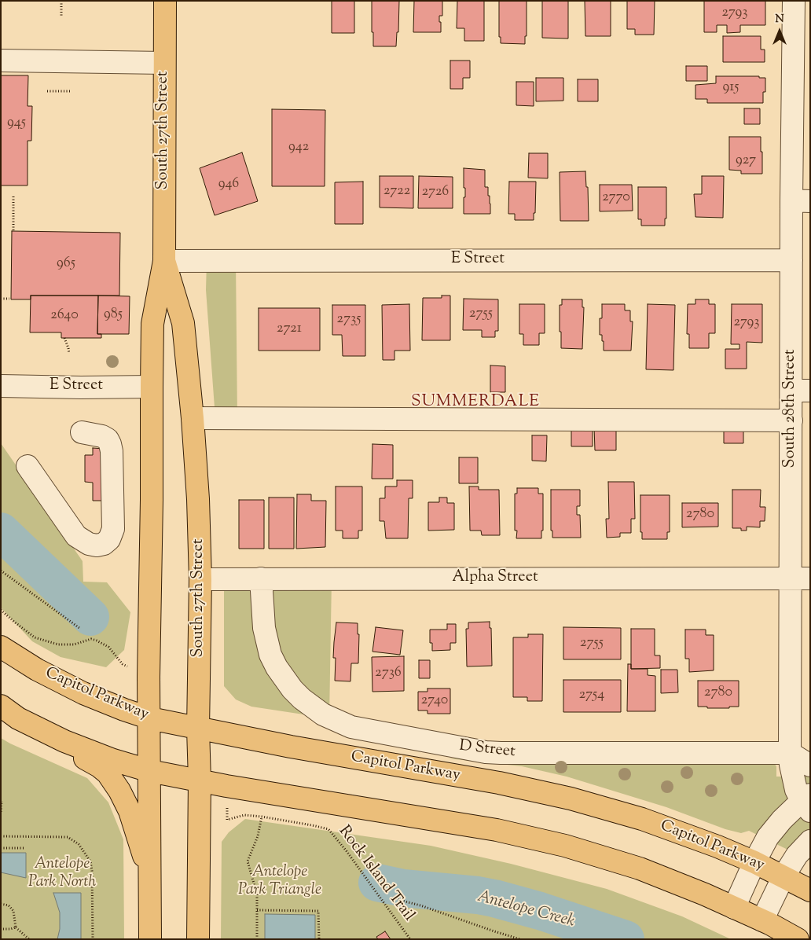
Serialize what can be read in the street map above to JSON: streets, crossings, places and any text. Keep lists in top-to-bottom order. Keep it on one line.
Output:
{"streets":{"main road":["South 27th Street","Capitol Parkway"],"street":["E Street","South 28th Street","Alpha Street","D Street"],"path":["Rock Island Trail"]},"crossings":[["South 27th Street","E Street"],["South 27th Street","Alpha Street"],["South 27th Street","Capitol Parkway"],["E Street","South 28th Street"],["South 28th Street","Alpha Street"],["South 28th Street","D Street"],["Alpha Street","D Street"]],"districts":["SUMMERDALE"],"water":["Antelope Creek"],"parks":["Antelope Park North","Antelope Park Triangle"],"house_numbers":["2793","915","945","942","927","946","2722","2726","2770","965","2755","985","2640","2735","2793","2721","2780","2755","2736","2780","2754","2740"],"north":"top"}
